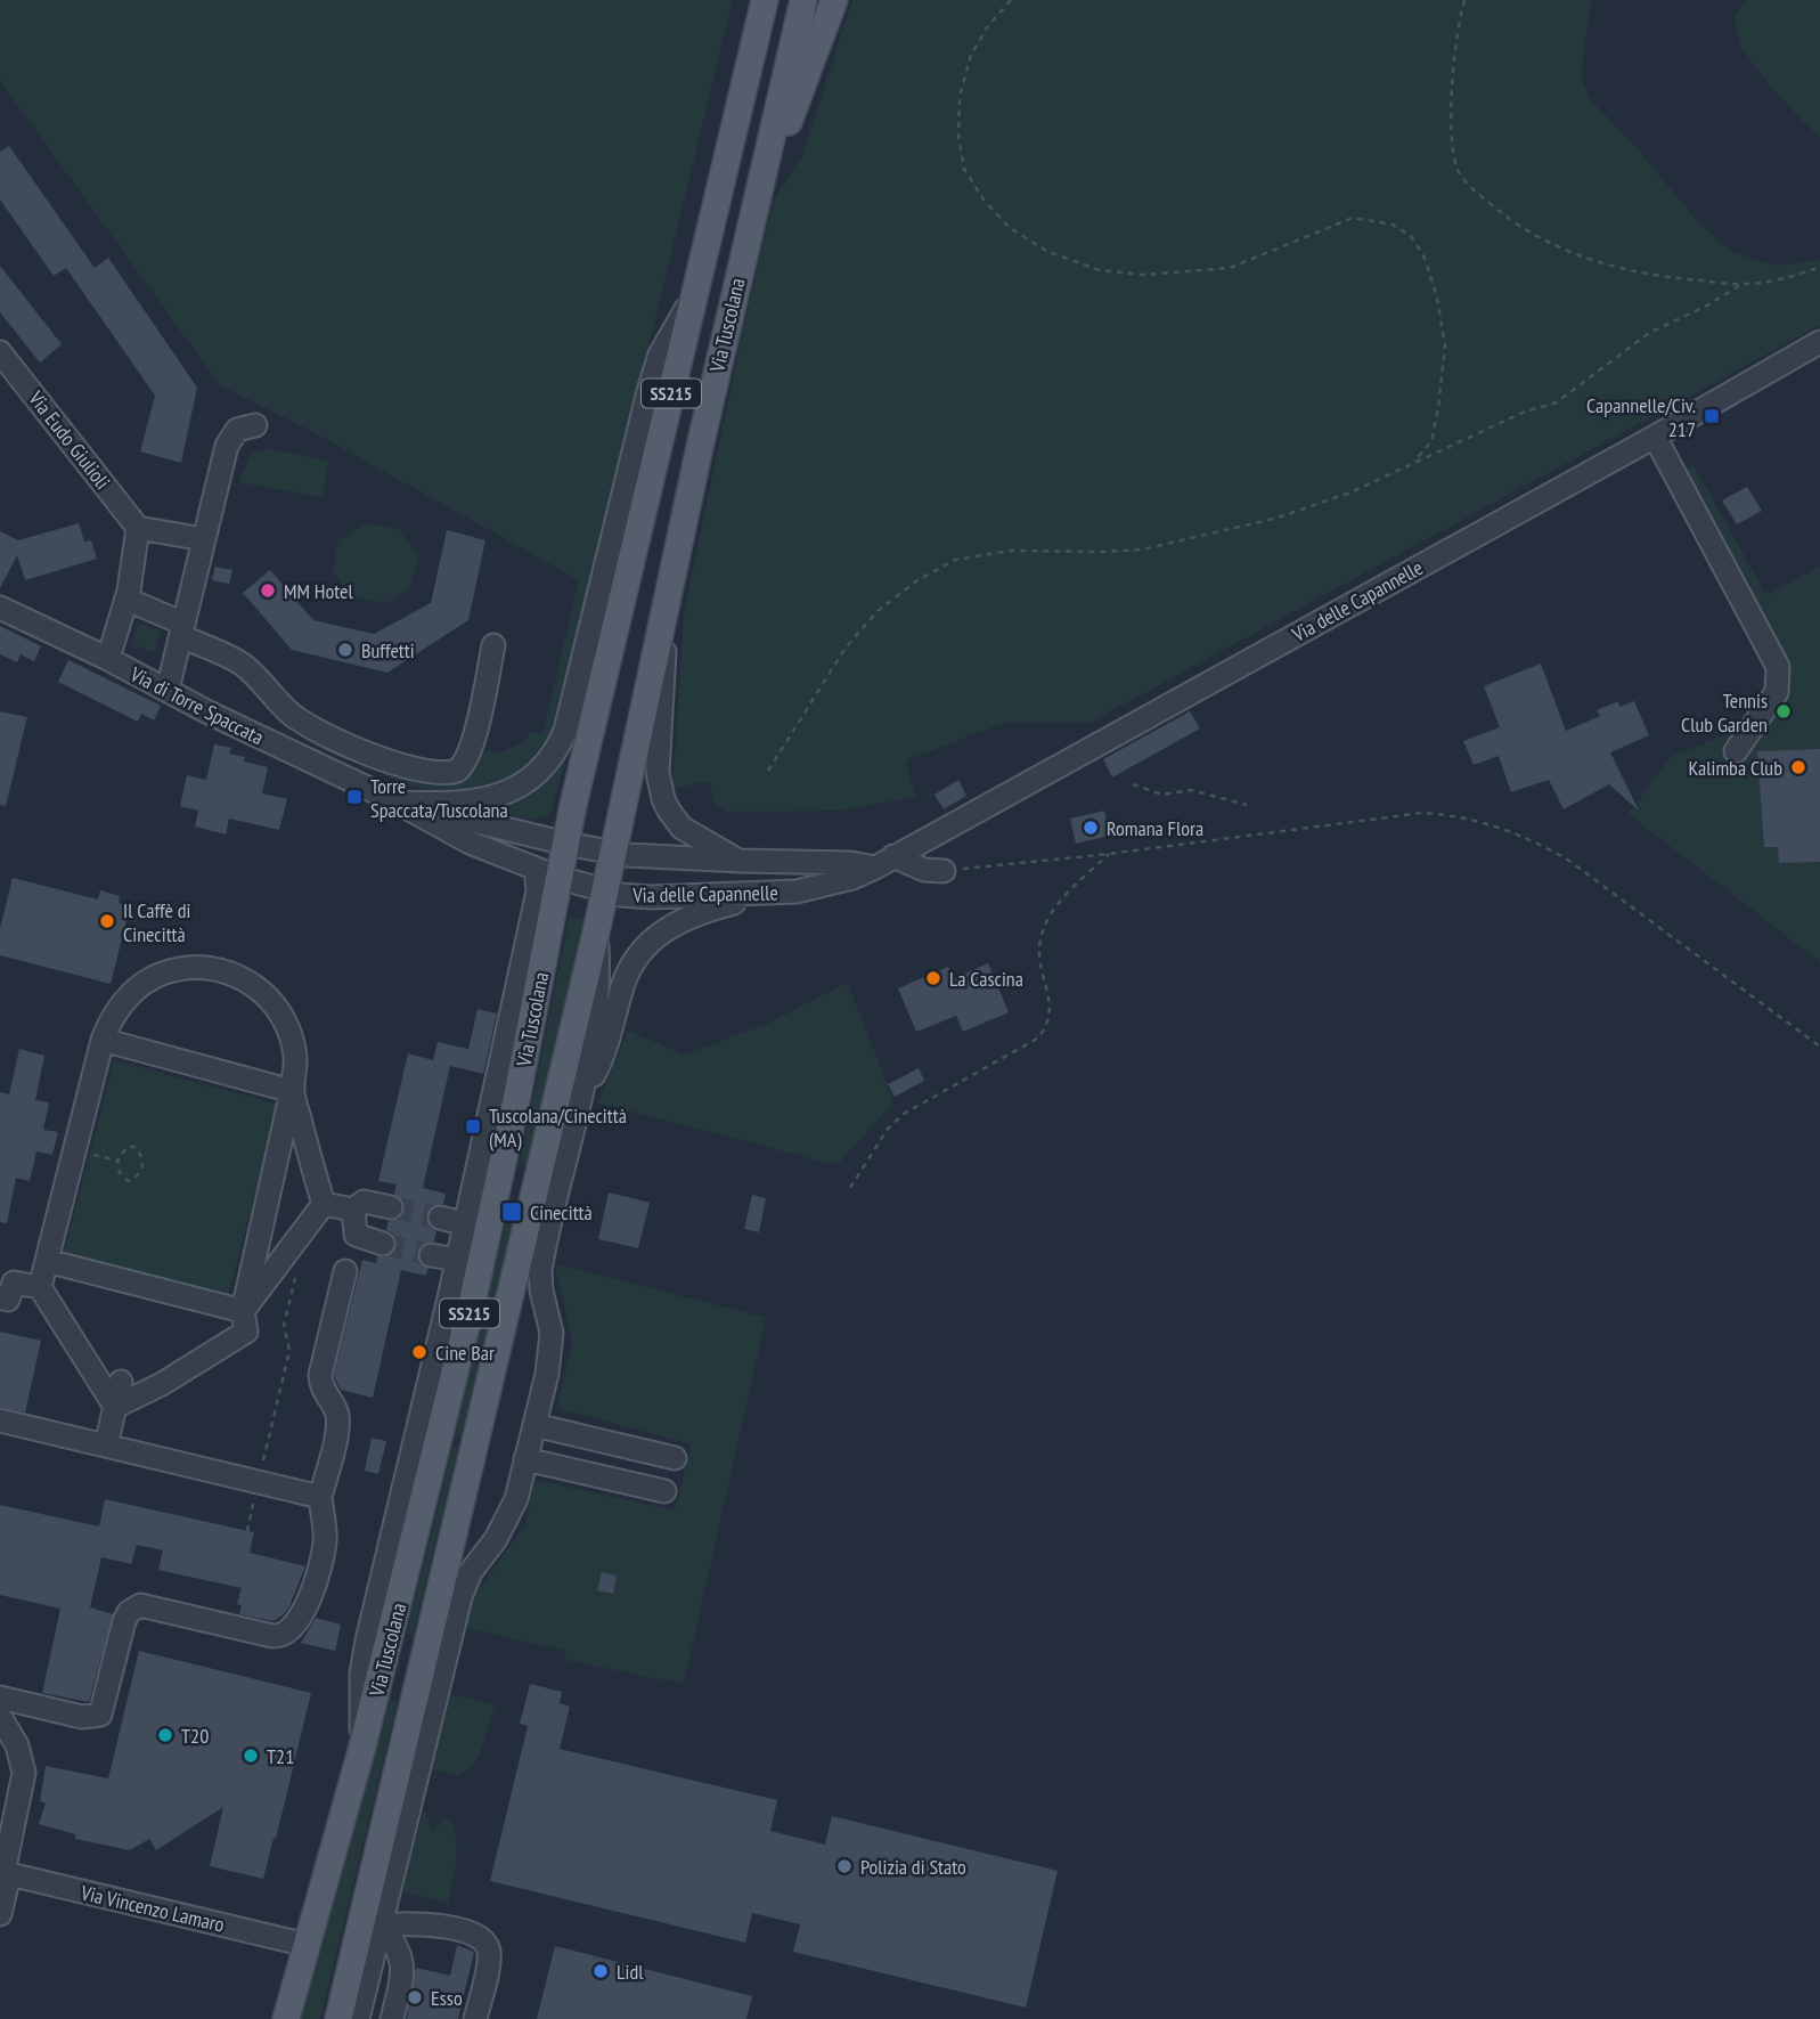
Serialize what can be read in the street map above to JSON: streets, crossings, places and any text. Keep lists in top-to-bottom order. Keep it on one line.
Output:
{"streets":{"main road":["Via Tuscolana","SS215"],"street":["Via Eudo Giulioli","Via delle Capannelle","Via di Torre Spaccata","Via Vincenzo Lamaro"]},"crossings":[["Via Tuscolana","Via delle Capannelle"],["Via Tuscolana","Via di Torre Spaccata"],["Via Tuscolana","Via Vincenzo Lamaro"],["Via delle Capannelle","Via di Torre Spaccata"]],"places":{"transit":["Capannelle/Civ. 217","Torre Spaccata/Tuscolana","Tuscolana/Cinecittà (MA)","Cinecittà"],"other":["MM Hotel","Buffetti","Tennis Club Garden","Kalimba Club","Romana Flora","Il Caffè di Cinecittà","La Cascina","Cine Bar","T20","T21","Polizia di Stato","Lidl","Esso"]}}
